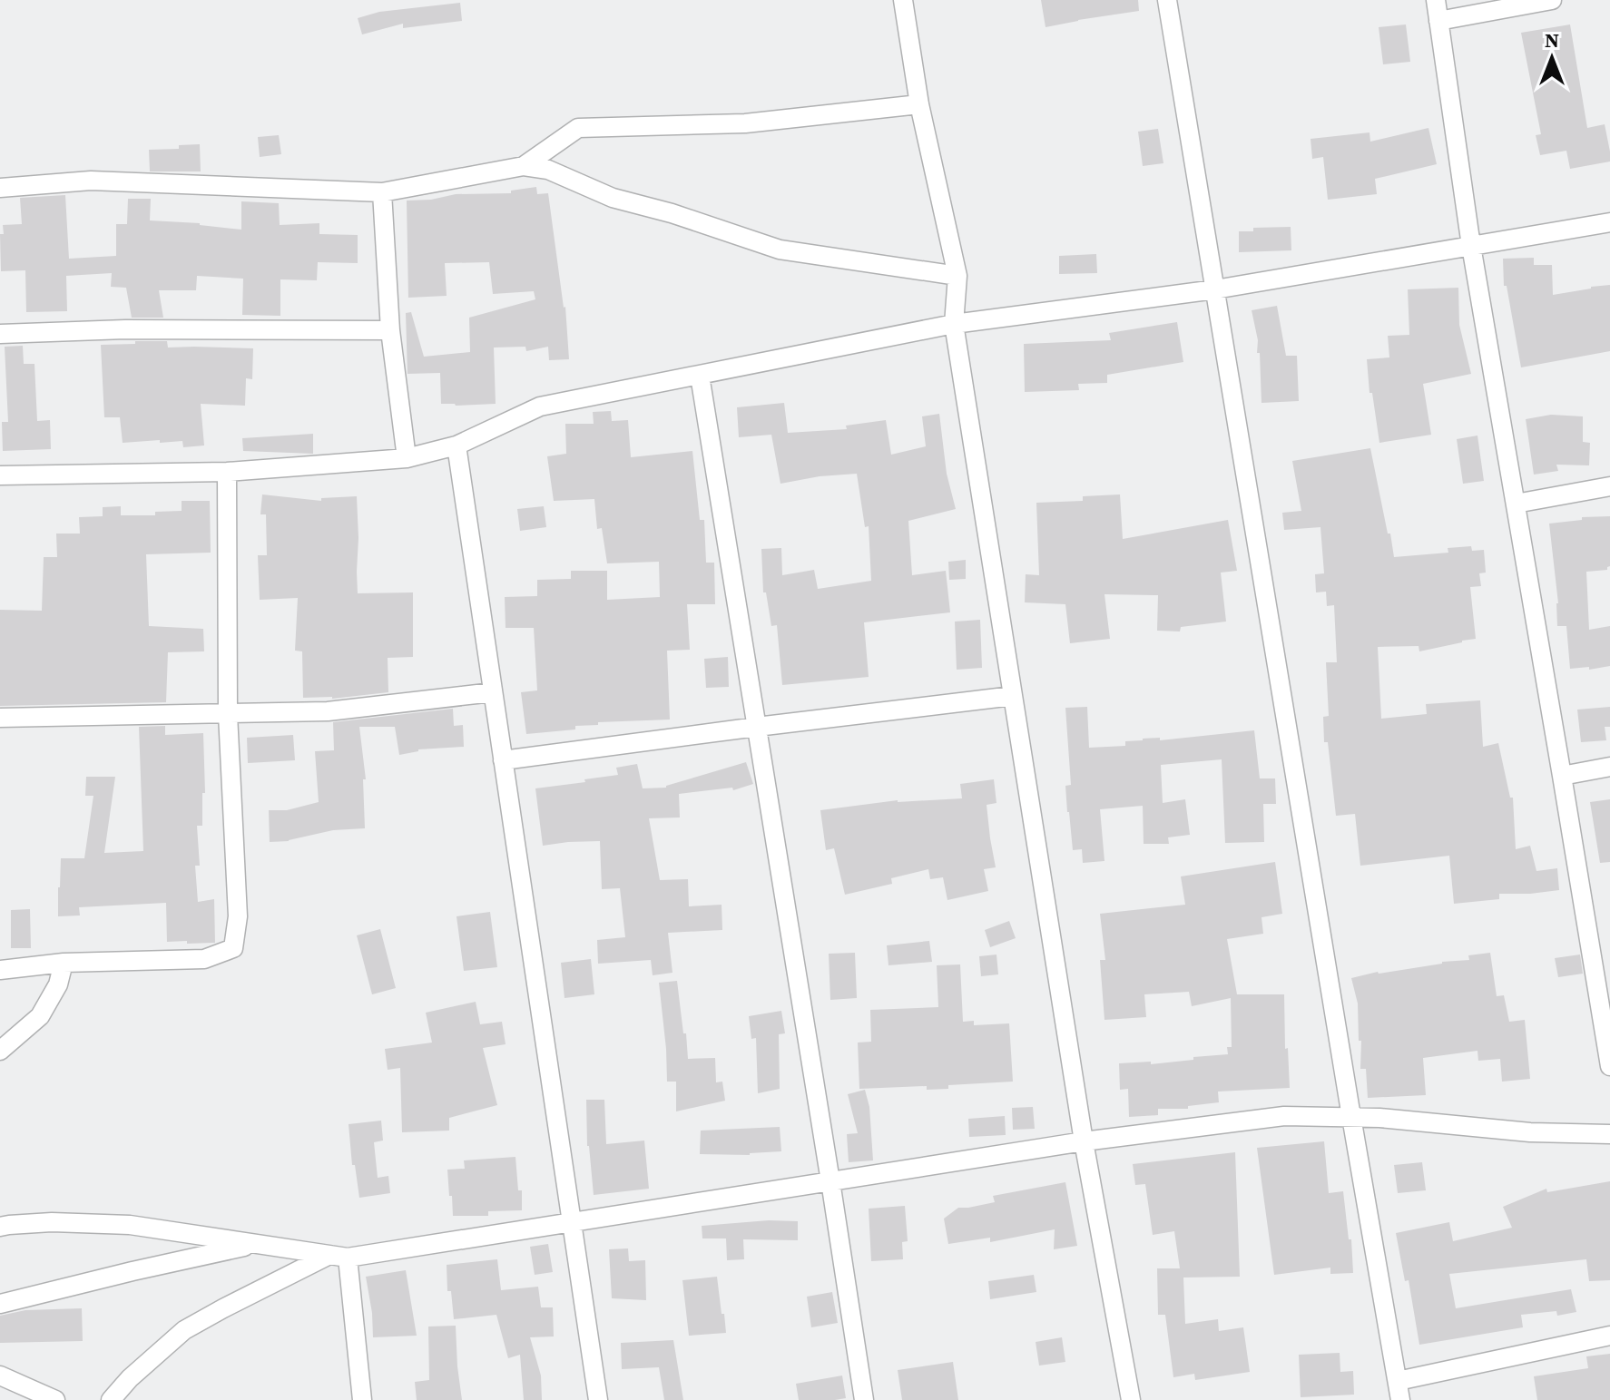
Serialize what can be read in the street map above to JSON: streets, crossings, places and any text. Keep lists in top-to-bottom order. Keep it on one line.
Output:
{"north":"top"}
